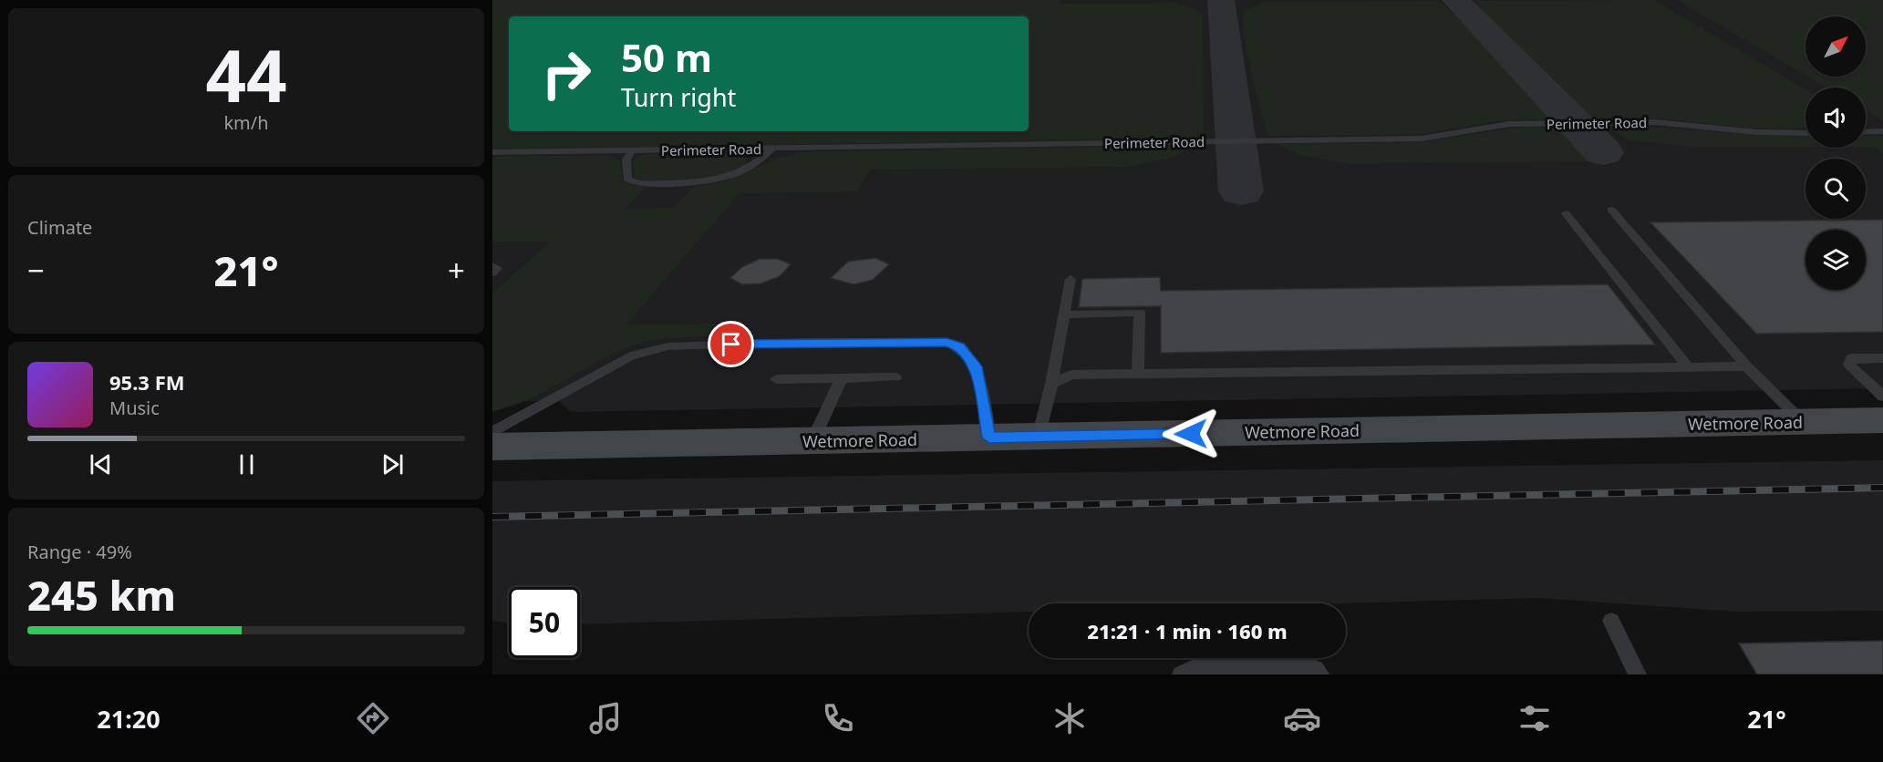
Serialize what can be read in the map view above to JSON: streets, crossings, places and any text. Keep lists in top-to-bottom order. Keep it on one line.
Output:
{"streets":{"main road":["Wetmore Road"],"lane":["Perimeter Road"]},"north":"top right","page":{"tile":[["44","km/h"],"Climate",["Range · 49%","245 km"]],"turn":["50 m","Turn right"],"heat":["−","21°","+"],"song":["95.3 FM","Music"],"limit":"50","trip":"21:21 · 1 min · 160 m","tabs":["21:20","21°"]}}
